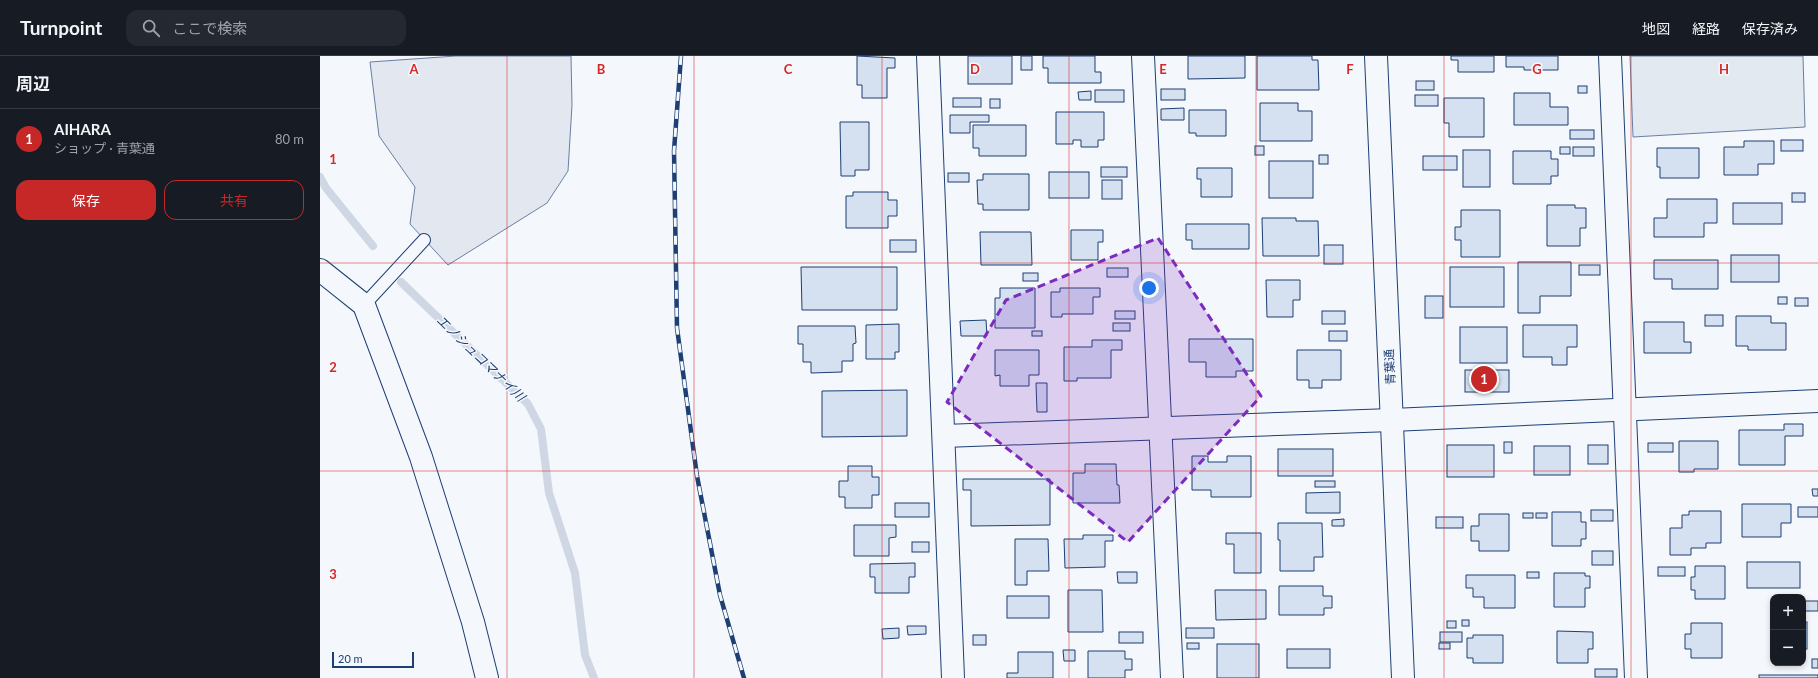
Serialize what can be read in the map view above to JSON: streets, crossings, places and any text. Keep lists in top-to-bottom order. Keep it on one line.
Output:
{"streets":{"street":["青葉通"]},"water":["エノシュコマナイ川"],"scale_bar":"20 m","page":{"header":"Turnpoint","search":"ここで検索","nav":["地図","経路","保存済み"],"heading":"周辺","list":[{"mark":"1","name":"AIHARA","note":"ショップ · 青葉通","value":"80 m"}],"buttons":["保存","共有"],"pins":"1","map_buttons":["+","−"],"scale":"20 m"},"grid":{"columns":["A","B","C","D","E","F","G","H"],"rows":["1","2","3"]}}
